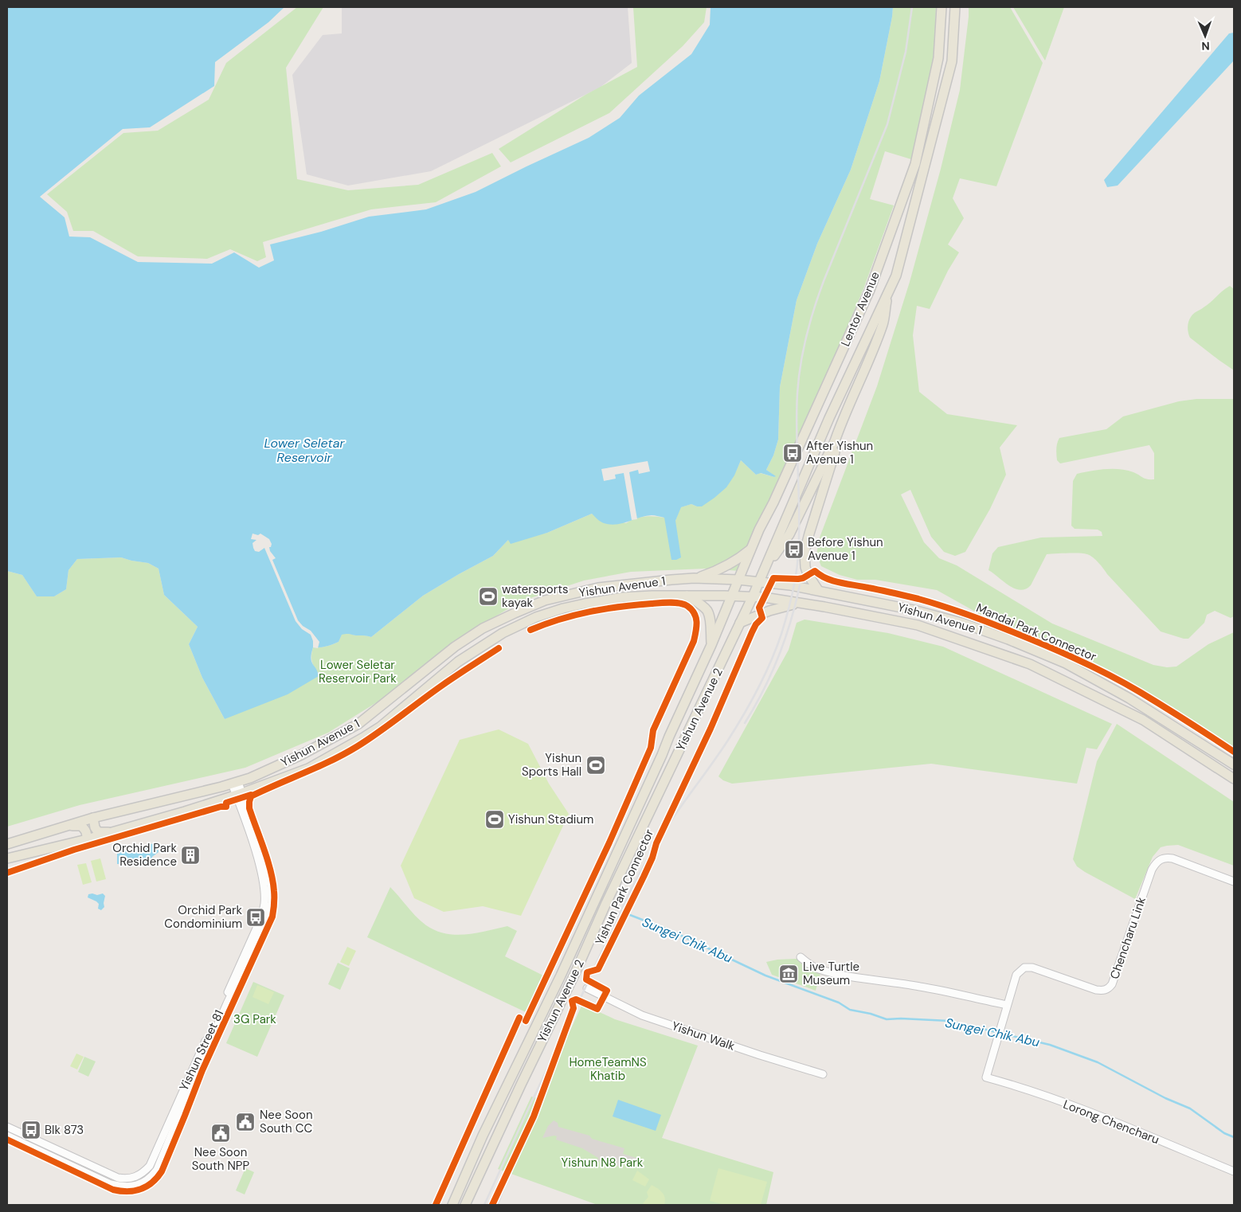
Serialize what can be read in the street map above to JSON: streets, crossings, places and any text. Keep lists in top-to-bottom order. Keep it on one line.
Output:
{"streets":{"main road":["Lentor Avenue","Yishun Avenue 1","Yishun Avenue 2"],"street":["Chencharu Link","Yishun Walk","Yishun Street 81","Lorong Chencharu"],"cycle path":["Mandai Park Connector"]},"crossings":[["Lentor Avenue","Yishun Avenue 1"],["Lentor Avenue","Yishun Avenue 2"],["Yishun Avenue 1","Yishun Avenue 2"],["Yishun Avenue 1","Yishun Street 81"],["Chencharu Link","Lorong Chencharu"]],"water":["Lower Seletar Reservoir","Sungei Chik Abu"],"parks":["Lower Seletar Reservoir Park","3G Park","HomeTeamNS Khatib","Yishun N8 Park"],"places":{"bus stop":["After Yishun Avenue 1","Before Yishun Avenue 1","Orchid Park Condominium","Blk 873"],"sports":["watersports kayak","Yishun Sports Hall","Yishun Stadium"],"building":["Orchid Park Residence"],"museum":["Live Turtle Museum"],"public building":["Nee Soon South CC","Nee Soon South NPP"]},"north":"bottom"}
